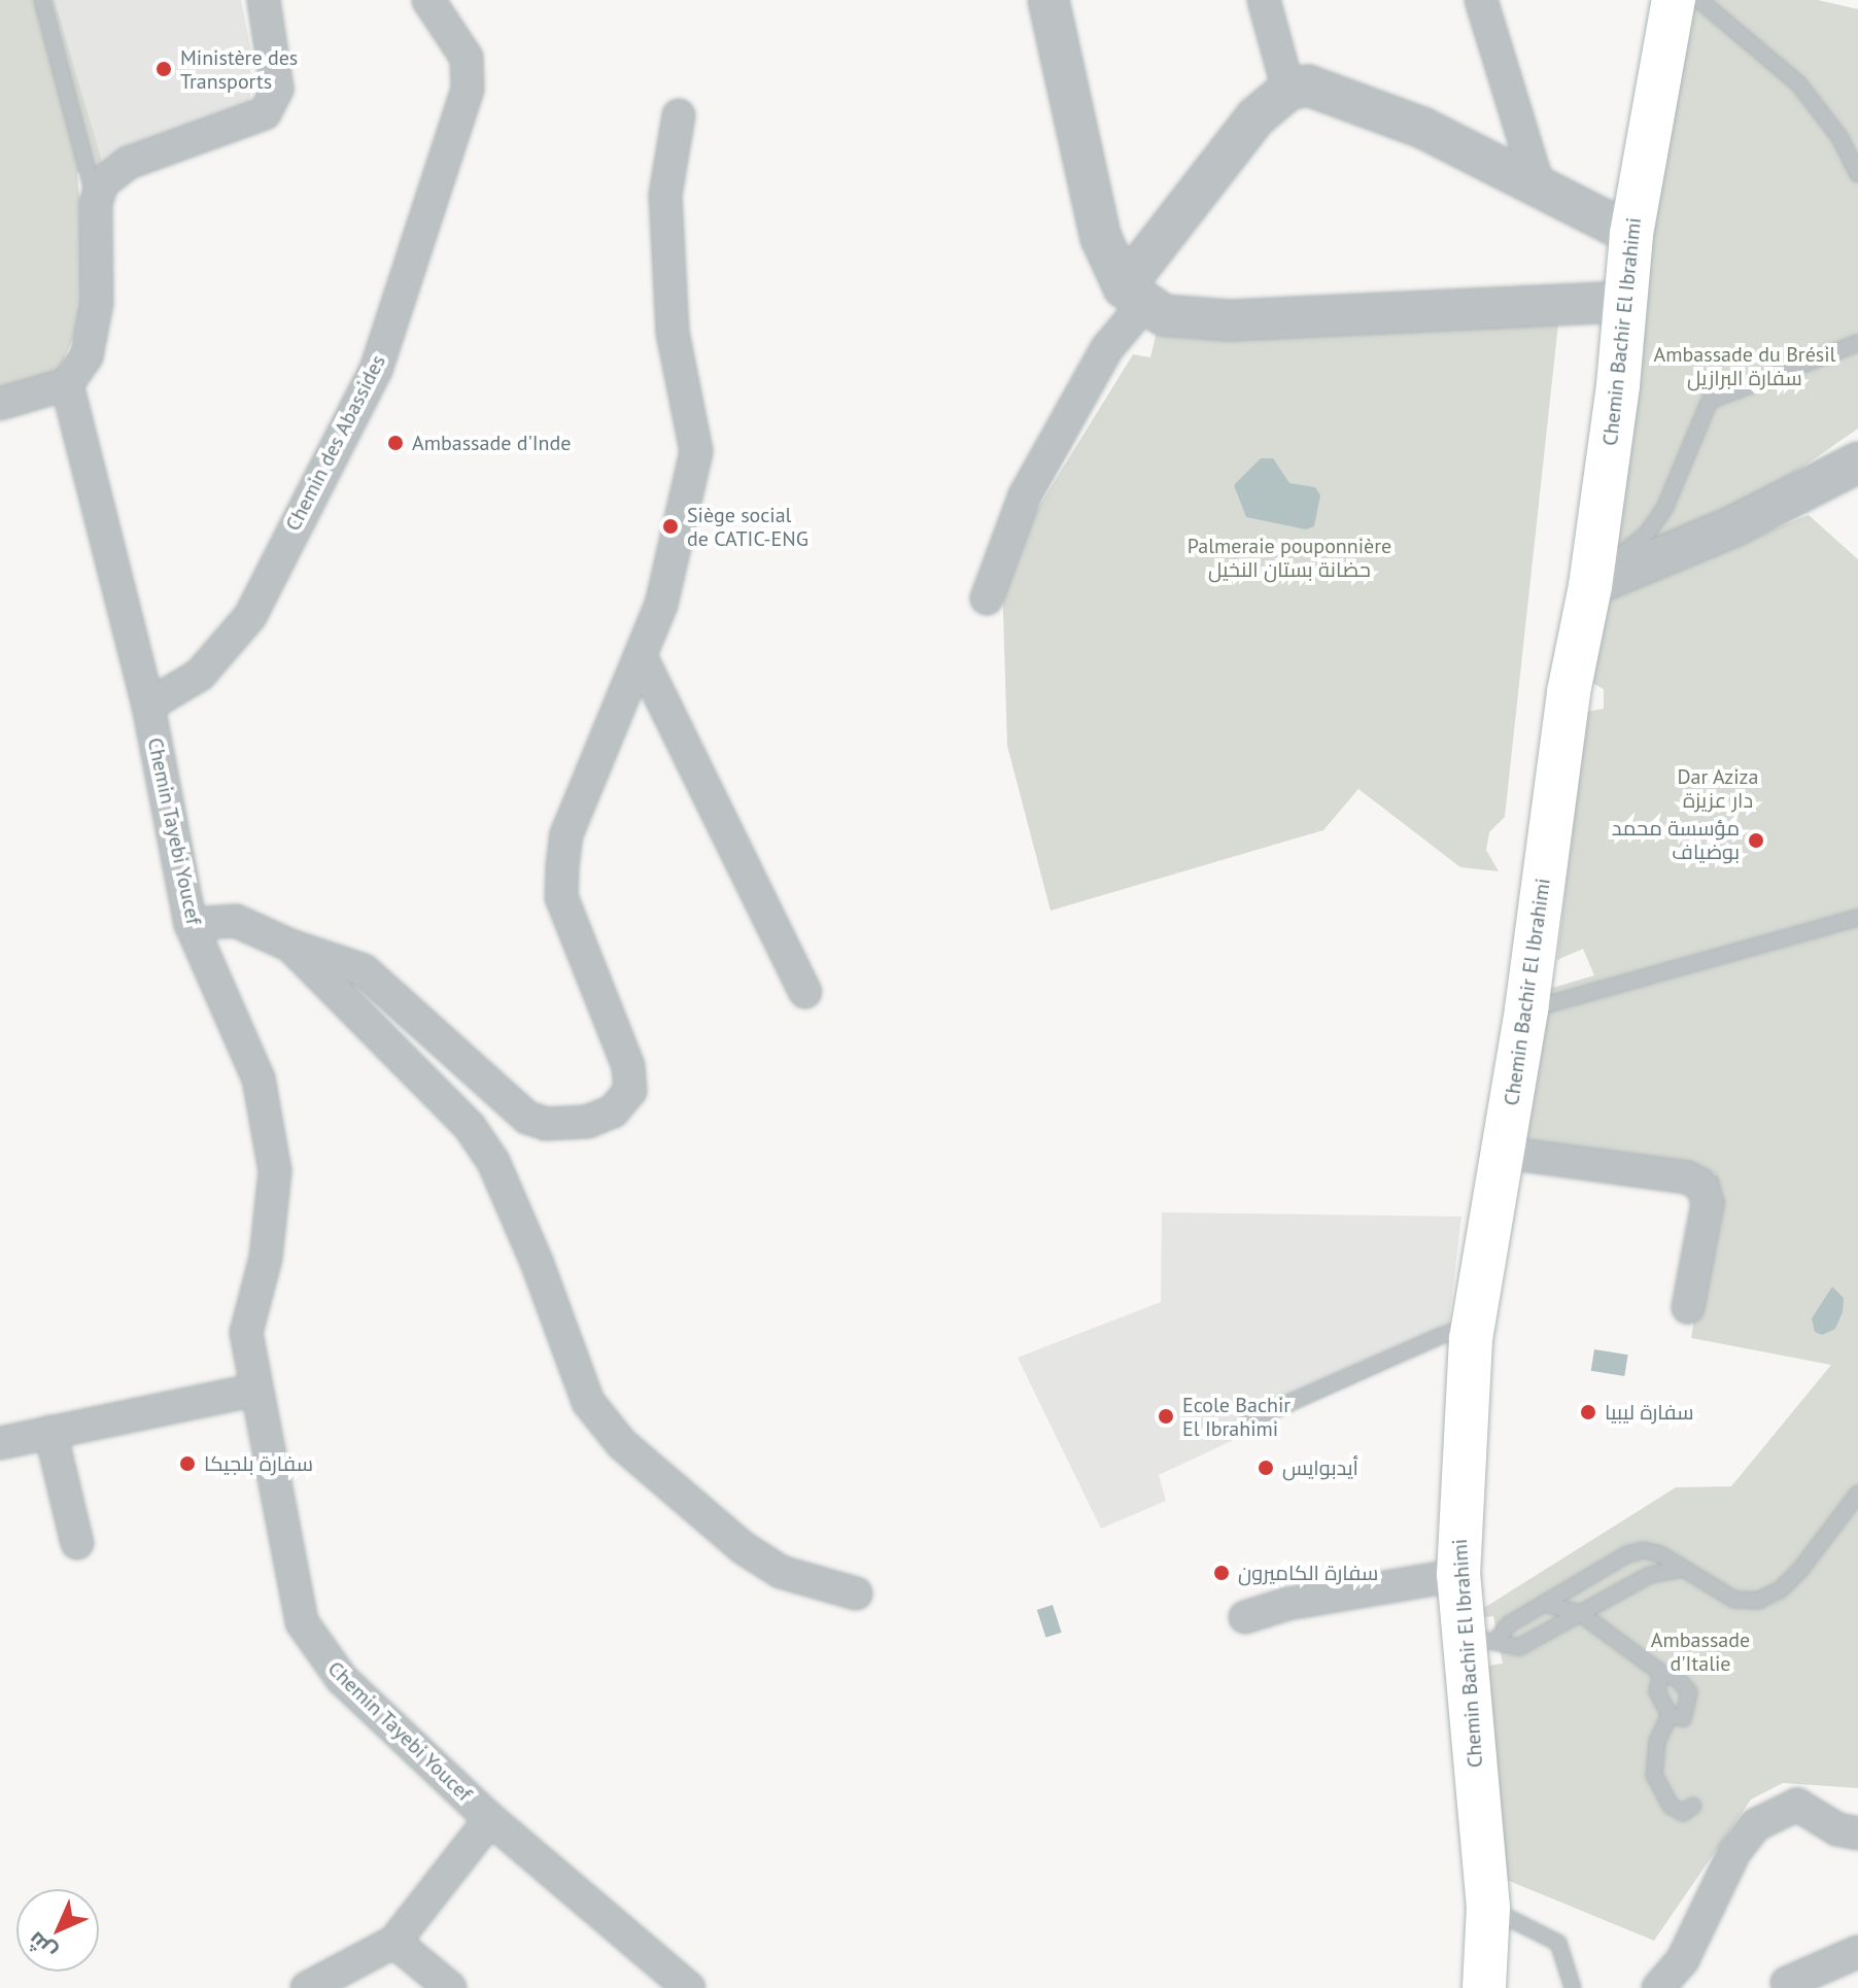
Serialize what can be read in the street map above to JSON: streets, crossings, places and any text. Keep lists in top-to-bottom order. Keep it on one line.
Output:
{"streets":{"main road":["Chemin Bachir El Ibrahimi"],"street":["Chemin des Abassides","Chemin Tayebi Youcef"]},"crossings":[["Chemin des Abassides","Chemin Tayebi Youcef"]],"parks":["Ambassade du Brésil سفارة البرازيل","Palmeraie pouponnière حضانة بستان النخيل","Dar Aziza دار عزيزة","Ambassade d'Italie"],"places":["Ministère des Transports","Ambassade d'Inde","Siège social de CATIC-ENG","مؤسسة محمد بوضياف","سفارة ليبيا","Ecole Bachir El Ibrahimi","سفارة بلجيكا","أيدبوايس","سفارة الكاميرون"],"north":"bottom left"}
